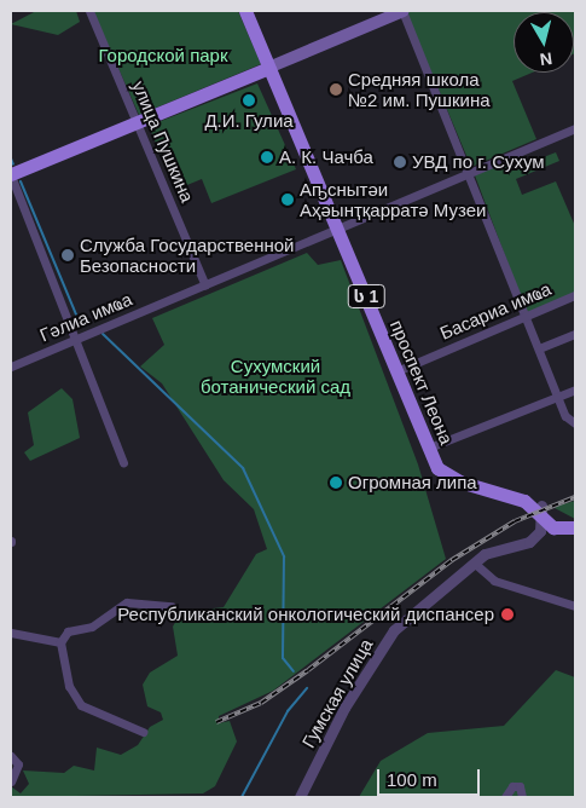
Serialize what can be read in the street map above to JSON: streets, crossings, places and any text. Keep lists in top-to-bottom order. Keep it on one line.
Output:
{"streets":{"highway":["ს 1","проспект Леона"],"street":["улица Пушкина","Басариа имҩа","Гәлиа имҩа","Гумская улица"]},"crossings":[["улица Пушкина","Гәлиа имҩа"],["ს 1","проспект Леона"],["ს 1","Гумская улица"],["Басариа имҩа","проспект Леона"],["Гәлиа имҩа","проспект Леона"],["проспект Леона","Гумская улица"]],"parks":["Городской парк","Сухумский ботанический сад"],"places":["Средняя школа №2 им. Пушкина","Д.И. Гулиа","А. К. Чачба","УВД по г. Сухум","Аҧснытәи Аҳәынҭқарратә Музеи","Служба Государственной Безопасности","Огромная липа","Республиканский онкологический диспансер"],"scale_bar":"100 m","north":"bottom"}
